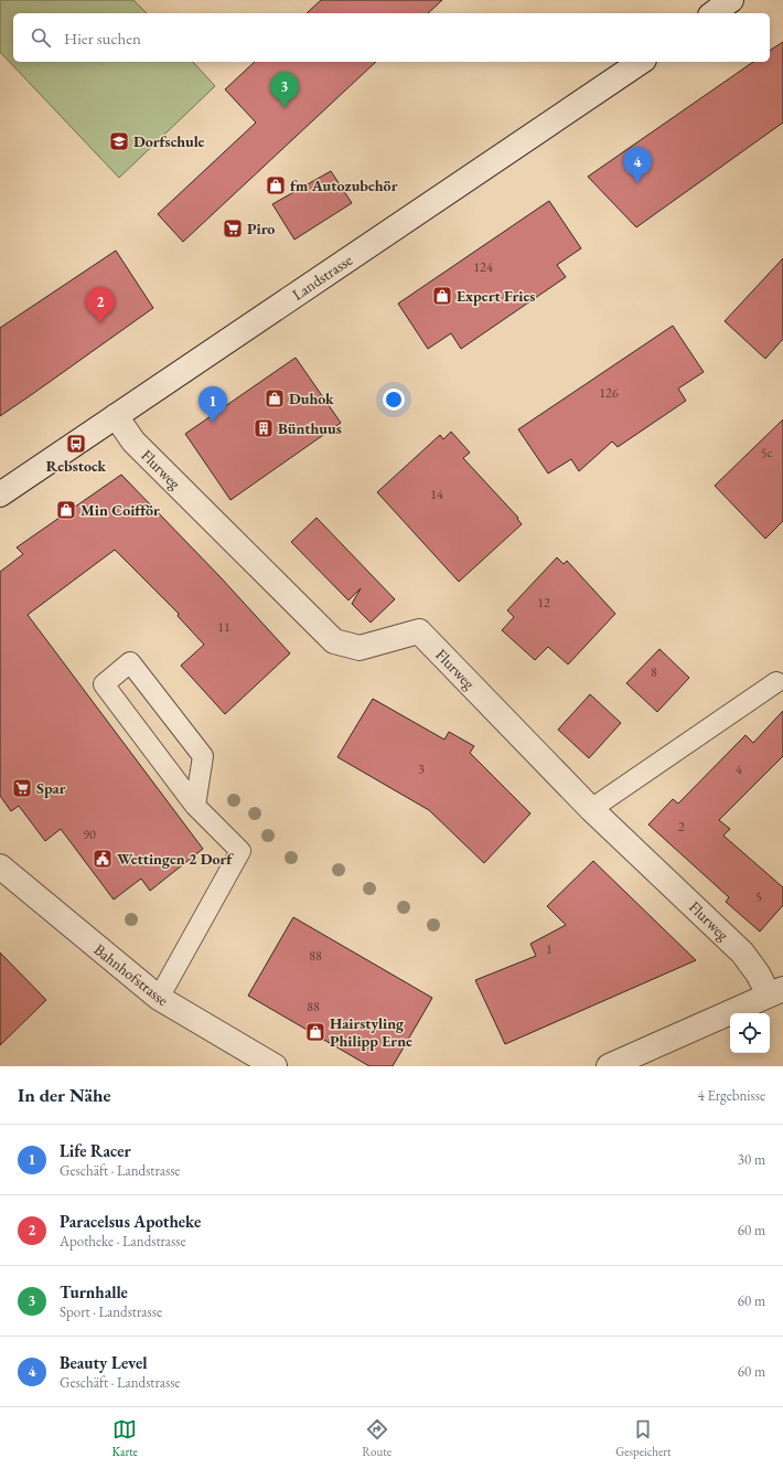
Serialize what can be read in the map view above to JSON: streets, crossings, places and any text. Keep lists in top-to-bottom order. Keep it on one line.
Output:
{"streets":{"street":["Landstrasse","Flurweg","Bahnhofstrasse"]},"crossings":[["Landstrasse","Flurweg"]],"places":{"school or university":["Dorfschule"],"shop":["fm Autozubehör","Expert Fries","Duhok","Min Coifför","Hairstyling Philipp Erne"],"supermarket":["Piro","Spar"],"building":["Bünthuus"],"bus stop":["Rebstock"],"public building":["Wettingen 2 Dorf"]},"house_numbers":["124","126","5c","14","12","11","8","3","4","2","90","5","1","88","88"],"page":{"search":"Hier suchen","pins":["3","4","2","1"],"heading":["In der Nähe","4 Ergebnisse"],"list":[{"mark":"1","name":"Life Racer","note":"Geschäft · Landstrasse","value":"30 m"},{"mark":"2","name":"Paracelsus Apotheke","note":"Apotheke · Landstrasse","value":"60 m"},{"mark":"3","name":"Turnhalle","note":"Sport · Landstrasse","value":"60 m"},{"mark":"4","name":"Beauty Level","note":"Geschäft · Landstrasse","value":"60 m"}],"nav":["Karte","Route","Gespeichert"]}}
